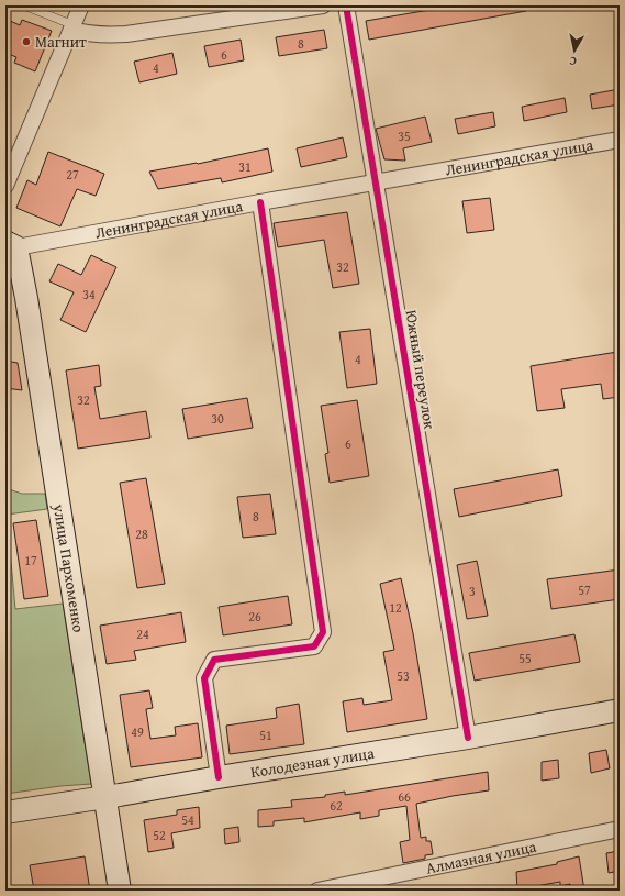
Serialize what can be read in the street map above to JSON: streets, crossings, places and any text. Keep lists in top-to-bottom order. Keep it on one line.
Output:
{"streets":{"street":["Ленинградская улица","Южный переулок","улица Пархоменко","Колодезная улица","Алмазная улица"]},"crossings":[["Ленинградская улица","Южный переулок"],["Ленинградская улица","улица Пархоменко"],["Южный переулок","Колодезная улица"],["улица Пархоменко","Колодезная улица"]],"places":["Магнит"],"house_numbers":["8","6","4","35","31","27","32","34","4","32","30","6","8","28","17","57","3","12","26","24","55","53","49","51","66","62","54","52"],"north":"bottom"}
